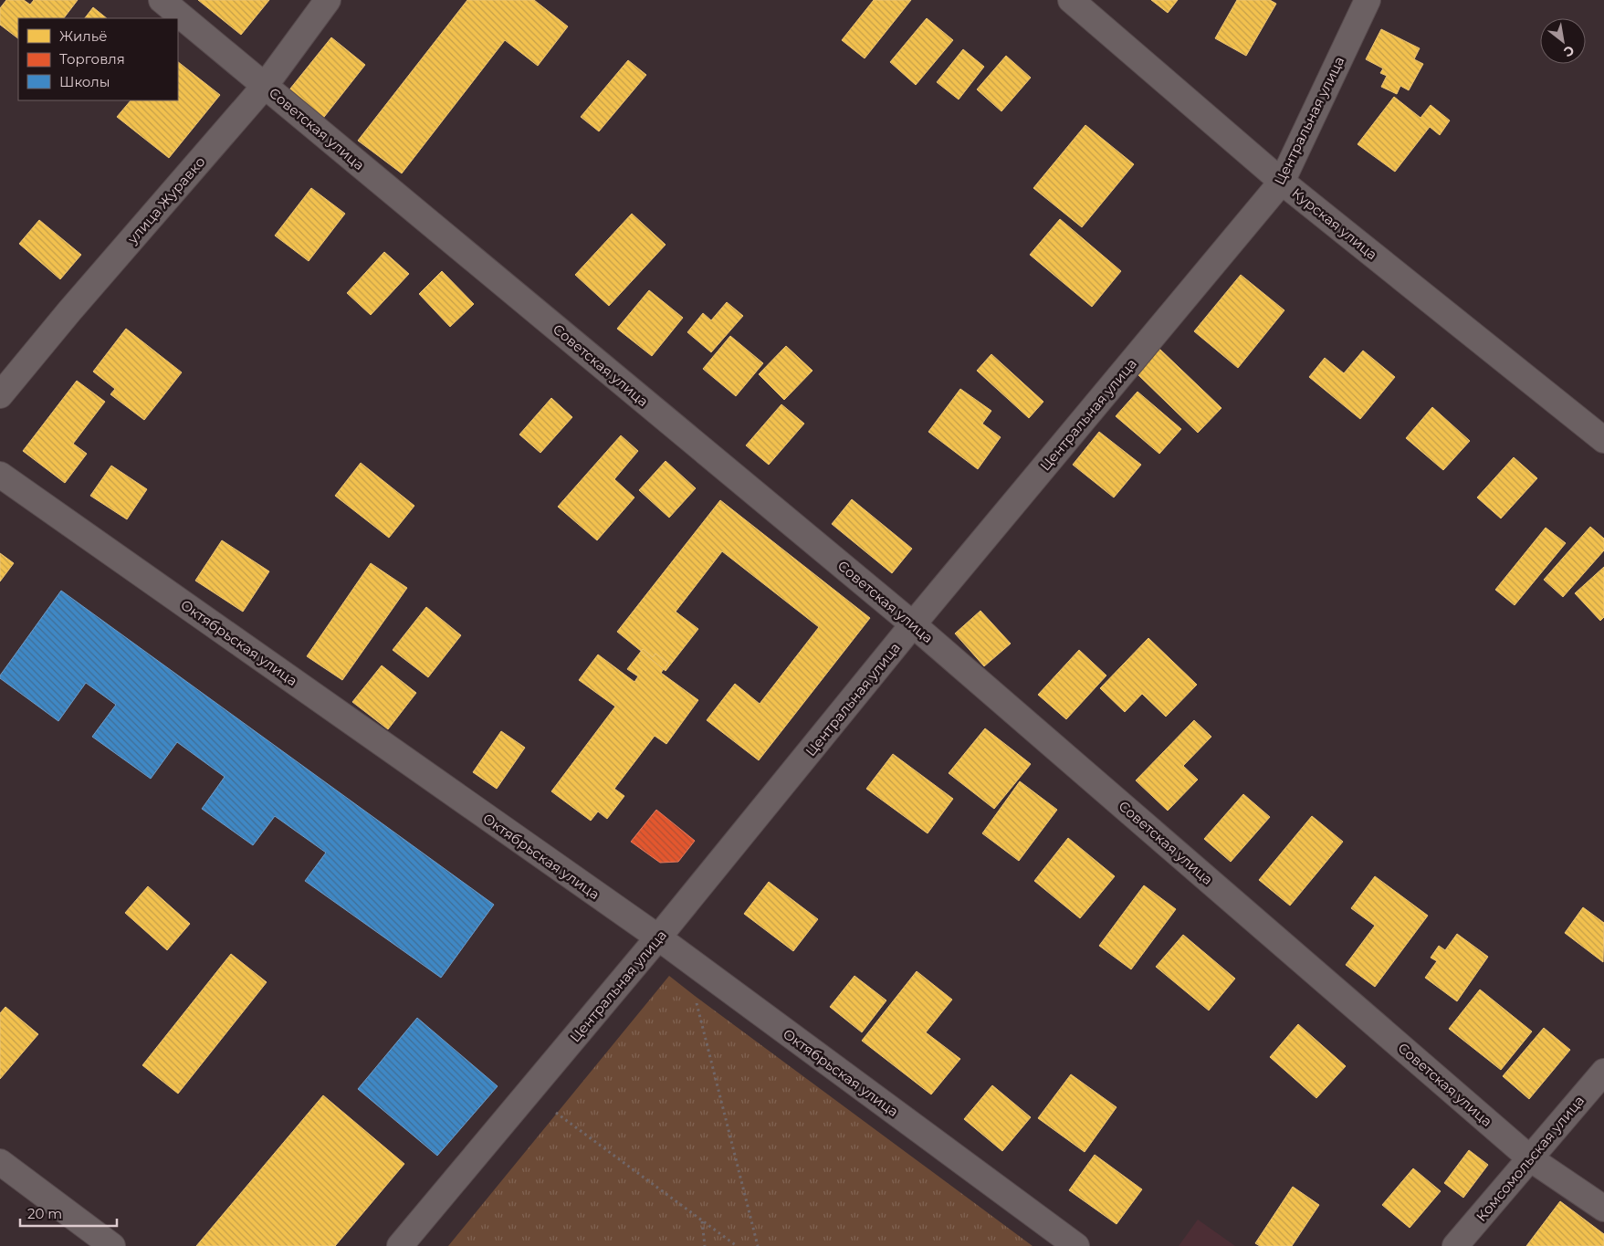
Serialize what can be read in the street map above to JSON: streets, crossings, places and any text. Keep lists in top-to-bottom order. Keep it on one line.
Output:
{"streets":{"street":["Центральная улица","Советская улица","улица Журавко","Курская улица","Октябрьская улица","Комсомольская улица"]},"crossings":[["Центральная улица","Советская улица"],["Центральная улица","Курская улица"],["Центральная улица","Октябрьская улица"],["Советская улица","улица Журавко"],["Советская улица","Комсомольская улица"]],"legend":["Жильё","Торговля","Школы"],"scale_bar":"20 m","north":"bottom right"}
